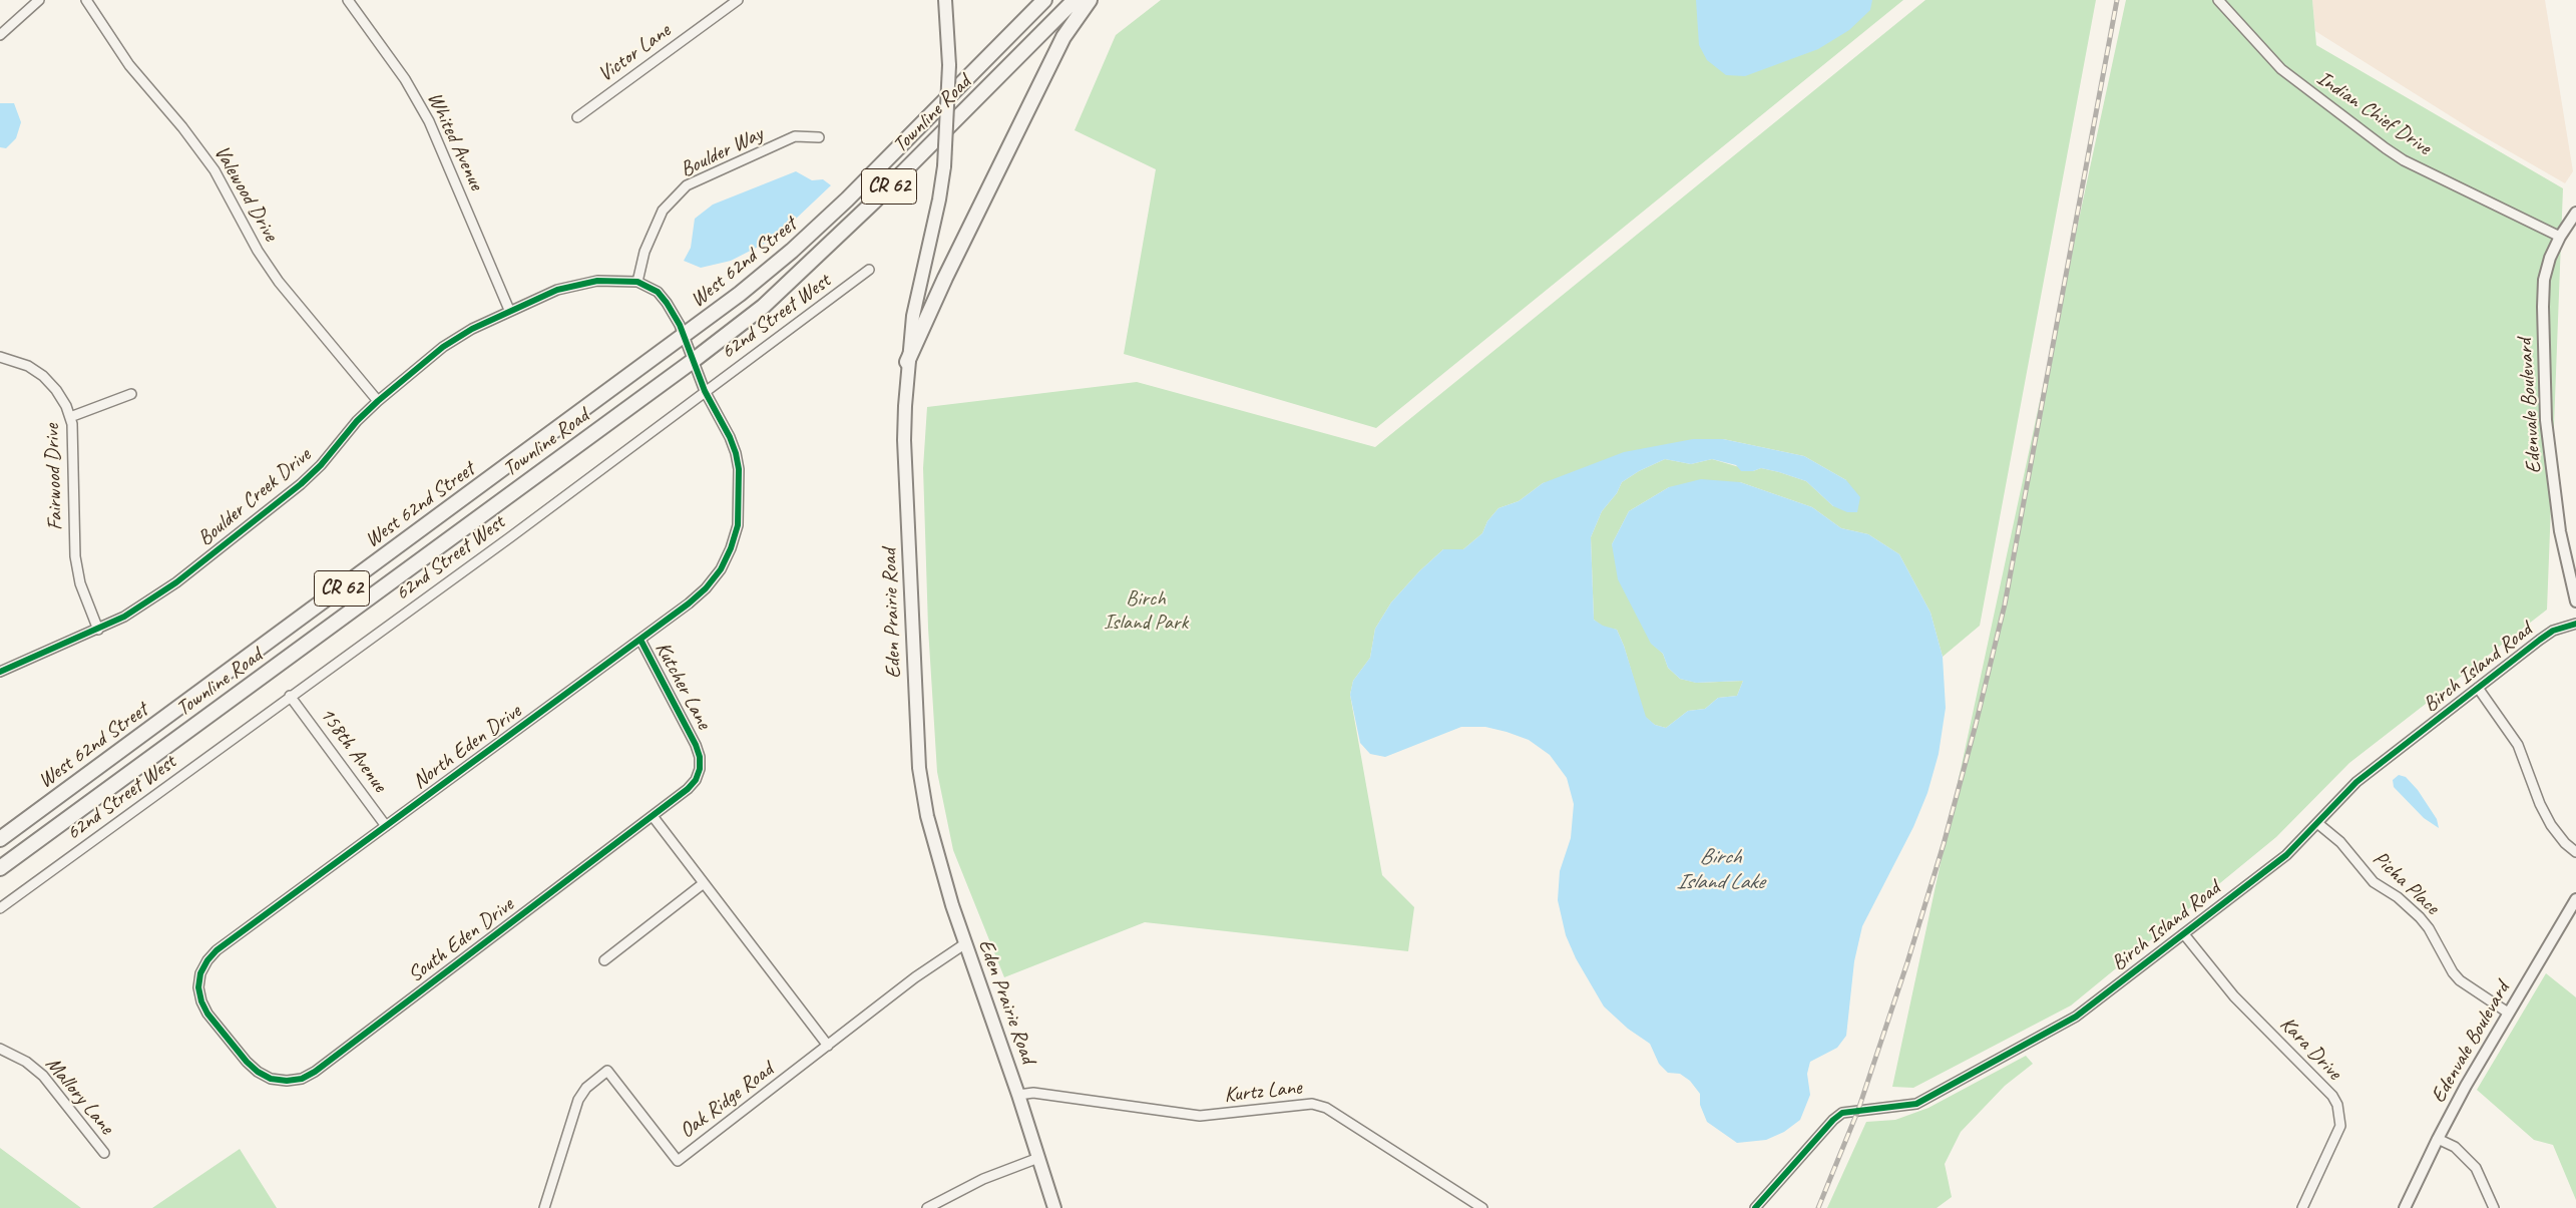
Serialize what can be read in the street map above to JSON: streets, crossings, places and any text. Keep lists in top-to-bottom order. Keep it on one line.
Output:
{"streets":{"main road":["Townline Road","CR 62","West 62nd Street","Eden Prairie Road"],"street":["Victor Lane","Indian Chief Drive","Whited Avenue","Boulder Way","Valewood Drive","62nd Street West","Edenvale Boulevard","Fairwood Drive","Boulder Creek Drive","Birch Island Road","Kutcher Lane","North Eden Drive","158th Avenue","Picha Place","South Eden Drive","Kara Drive","Kurtz Lane","Mallory Lane","Oak Ridge Road"]},"crossings":[["Indian Chief Drive","Edenvale Boulevard"],["Townline Road","Boulder Creek Drive"],["Whited Avenue","Boulder Creek Drive"],["Boulder Way","Boulder Creek Drive"],["Valewood Drive","Boulder Creek Drive"],["West 62nd Street","Boulder Creek Drive"],["62nd Street West","Boulder Creek Drive"],["62nd Street West","North Eden Drive"],["62nd Street West","158th Avenue"],["Edenvale Boulevard","Picha Place"],["Fairwood Drive","Boulder Creek Drive"],["Boulder Creek Drive","North Eden Drive"],["Eden Prairie Road","Kurtz Lane"],["Eden Prairie Road","Oak Ridge Road"],["Birch Island Road","Picha Place"],["Birch Island Road","Kara Drive"],["Kutcher Lane","North Eden Drive"],["Kutcher Lane","South Eden Drive"],["North Eden Drive","158th Avenue"],["North Eden Drive","South Eden Drive"]],"water":["Birch Island Lake"],"parks":["Birch Island Park"]}
